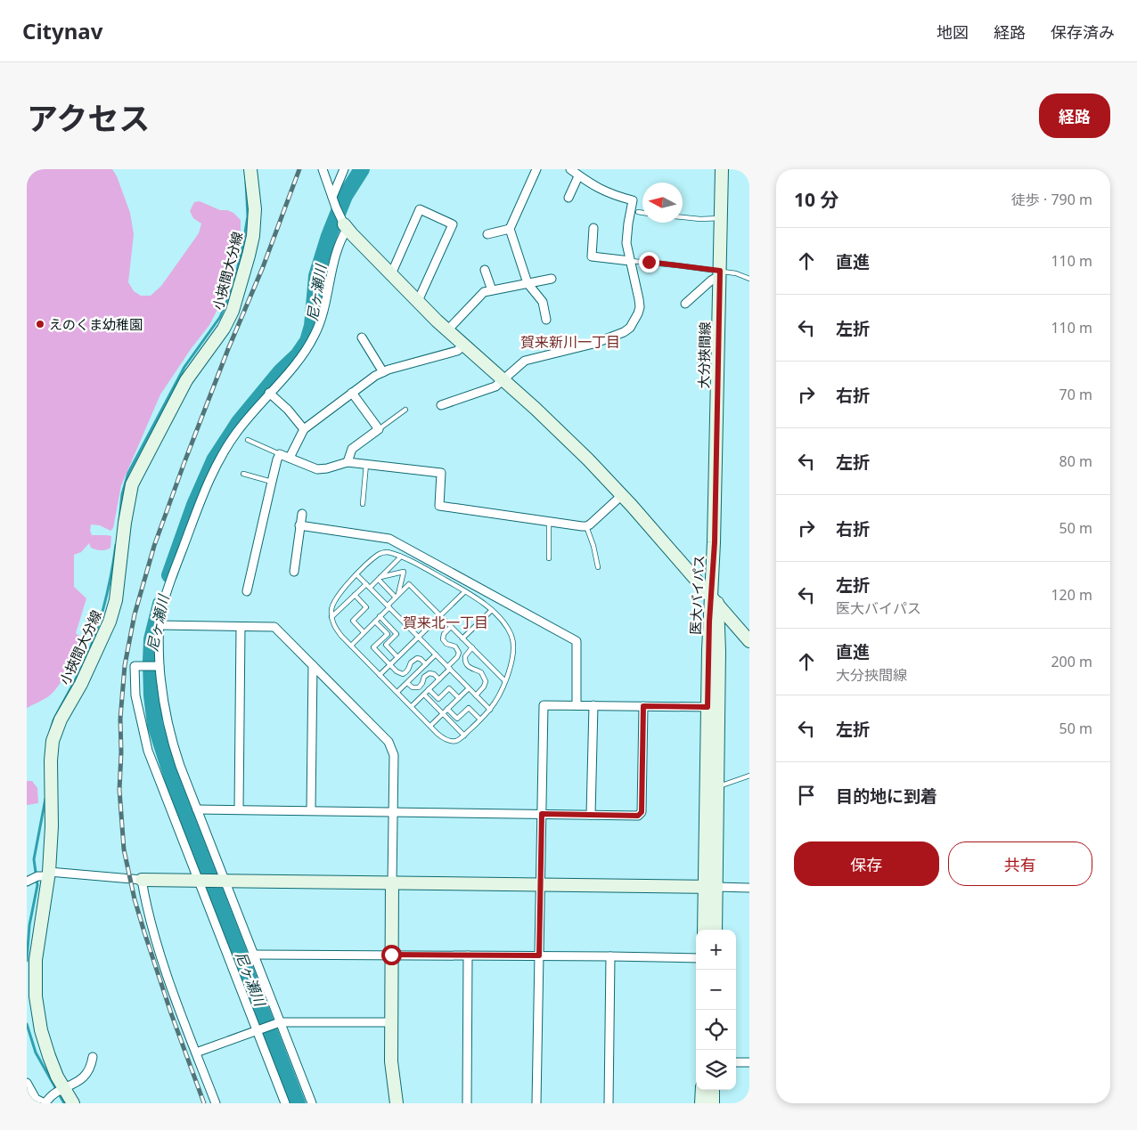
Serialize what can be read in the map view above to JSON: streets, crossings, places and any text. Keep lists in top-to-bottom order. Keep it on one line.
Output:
{"streets":{"main road":["小挾間大分線","大分挾間線","医大バイパス"]},"crossings":[["大分挾間線","医大バイパス"]],"districts":["賀来新川一丁目","賀来北一丁目"],"water":["尼ヶ瀬川"],"places":["えのくま幼稚園"],"north":"left","page":{"header":"Citynav","nav":["地図","経路","保存済み"],"title":"アクセス","buttons":["経路",["保存","共有"]],"heading":["10 分","徒歩 · 790 m"],"list":[["直進","110 m"],["左折","110 m"],["右折","70 m"],["左折","80 m"],["右折","50 m"],["左折","医大バイパス","120 m"],["直進","大分挾間線","200 m"],["左折","50 m"],"目的地に到着"],"map_buttons":["+","−"]}}
